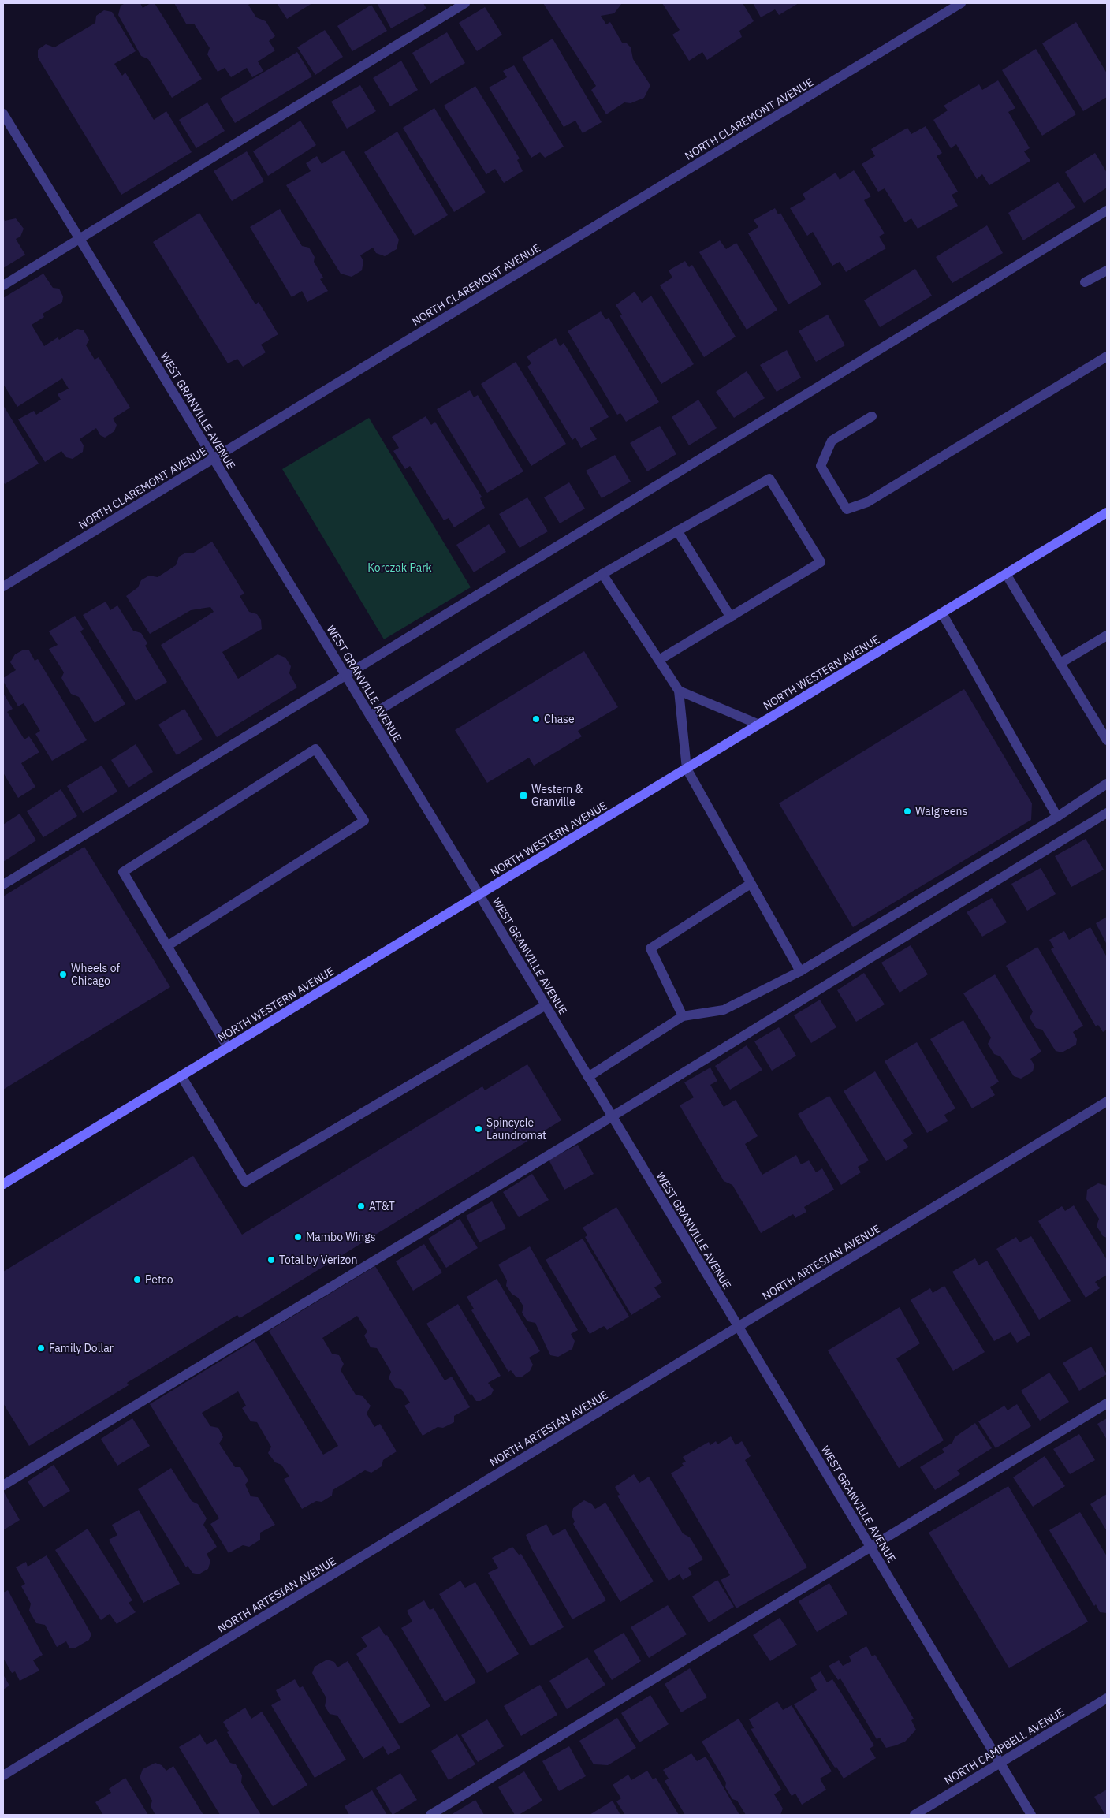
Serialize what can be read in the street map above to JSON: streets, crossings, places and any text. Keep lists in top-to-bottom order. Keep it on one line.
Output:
{"streets":{"main road":["NORTH WESTERN AVENUE"],"street":["NORTH CLAREMONT AVENUE","WEST GRANVILLE AVENUE","NORTH ARTESIAN AVENUE","NORTH CAMPBELL AVENUE"]},"crossings":[["NORTH CLAREMONT AVENUE","WEST GRANVILLE AVENUE"],["WEST GRANVILLE AVENUE","NORTH WESTERN AVENUE"],["WEST GRANVILLE AVENUE","NORTH ARTESIAN AVENUE"],["WEST GRANVILLE AVENUE","NORTH CAMPBELL AVENUE"]],"parks":["Korczak Park"],"places":{"other":["Chase","Walgreens","Wheels of Chicago","Spincycle Laundromat","AT&T","Mambo Wings","Total by Verizon","Petco","Family Dollar"],"transit":["Western & Granville"]}}
